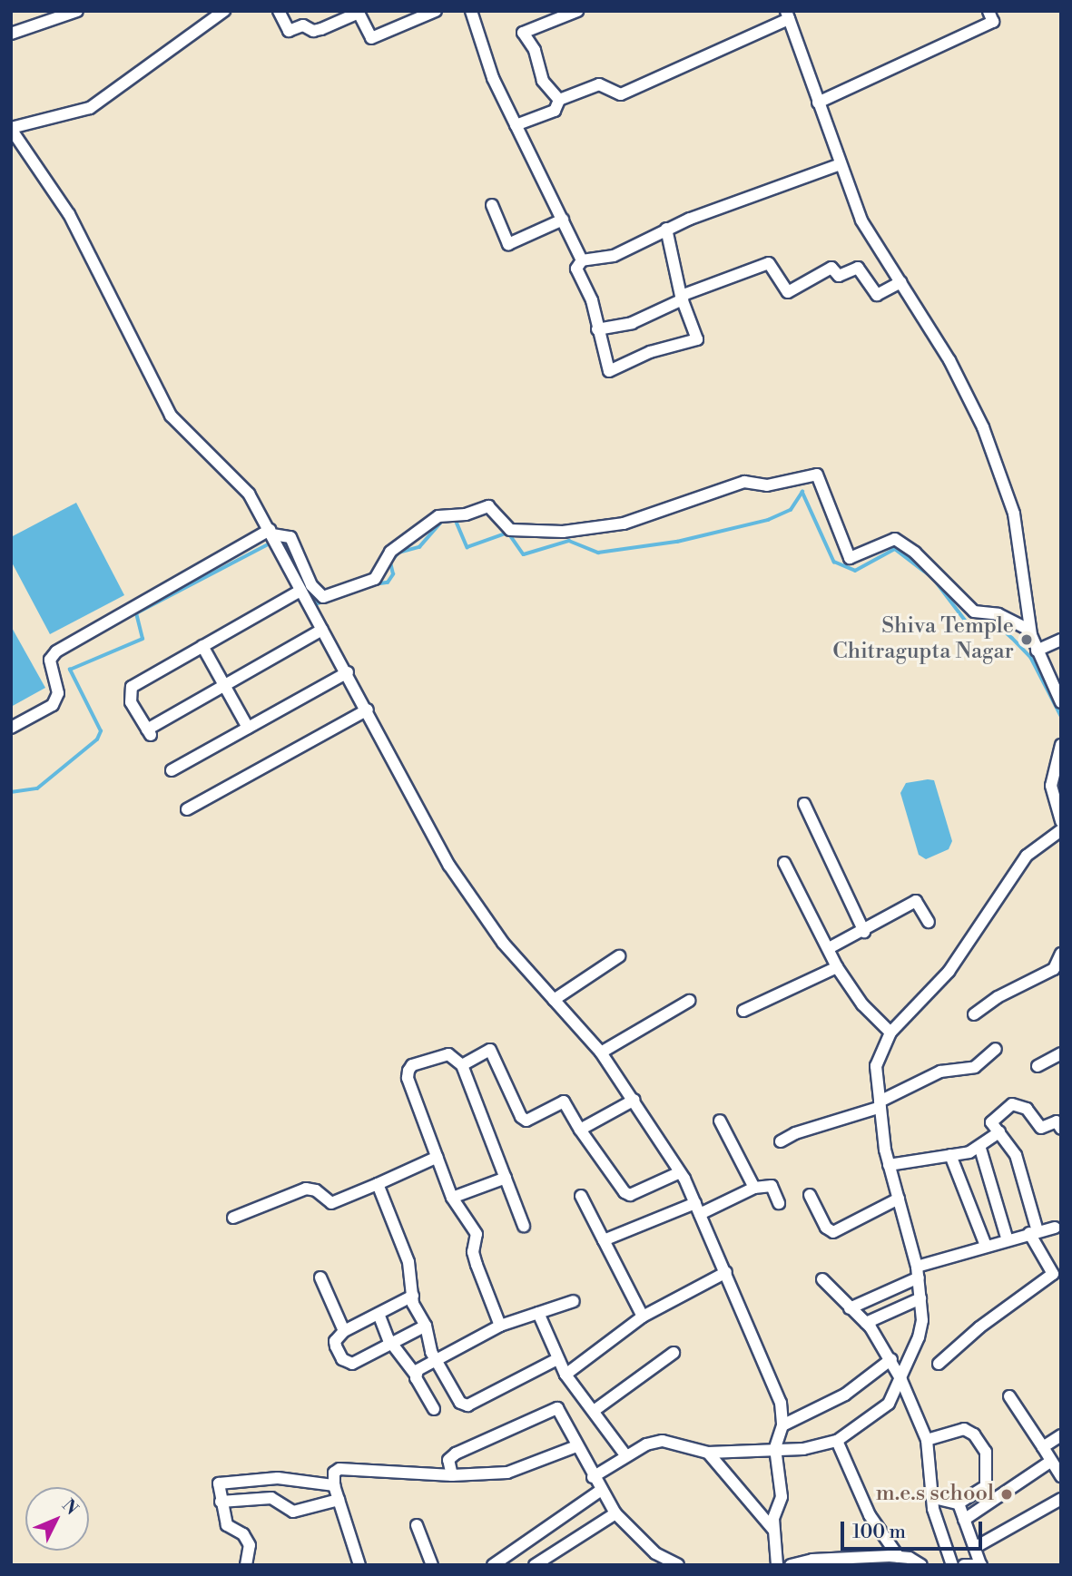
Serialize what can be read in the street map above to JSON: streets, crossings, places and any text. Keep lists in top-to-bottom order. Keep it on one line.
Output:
{"places":["Shiva Temple Chitragupta Nagar","m.e.s school"],"scale_bar":"100 m","north":"top right"}
